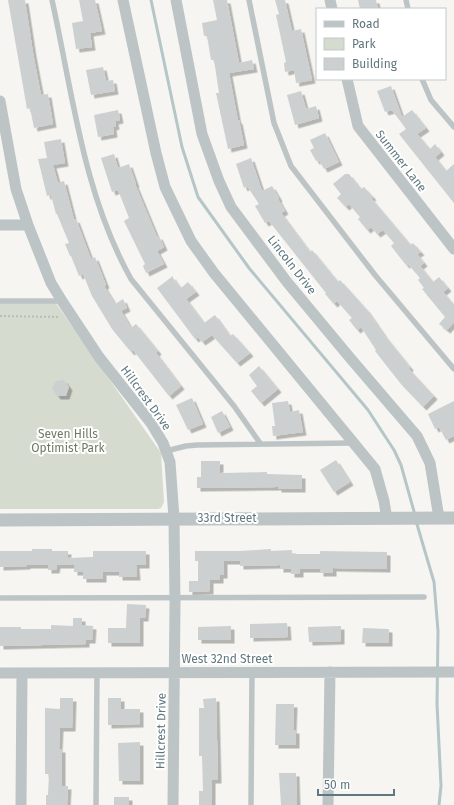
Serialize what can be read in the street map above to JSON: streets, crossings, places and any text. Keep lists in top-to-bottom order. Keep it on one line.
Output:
{"streets":{"street":["Summer Lane","Lincoln Drive","Hillcrest Drive","33rd Street","West 32nd Street"]},"crossings":[["Lincoln Drive","33rd Street"],["Hillcrest Drive","33rd Street"],["Hillcrest Drive","West 32nd Street"]],"parks":["Seven Hills Optimist Park"],"legend":["Road","Park","Building"],"scale_bar":"50 m"}
